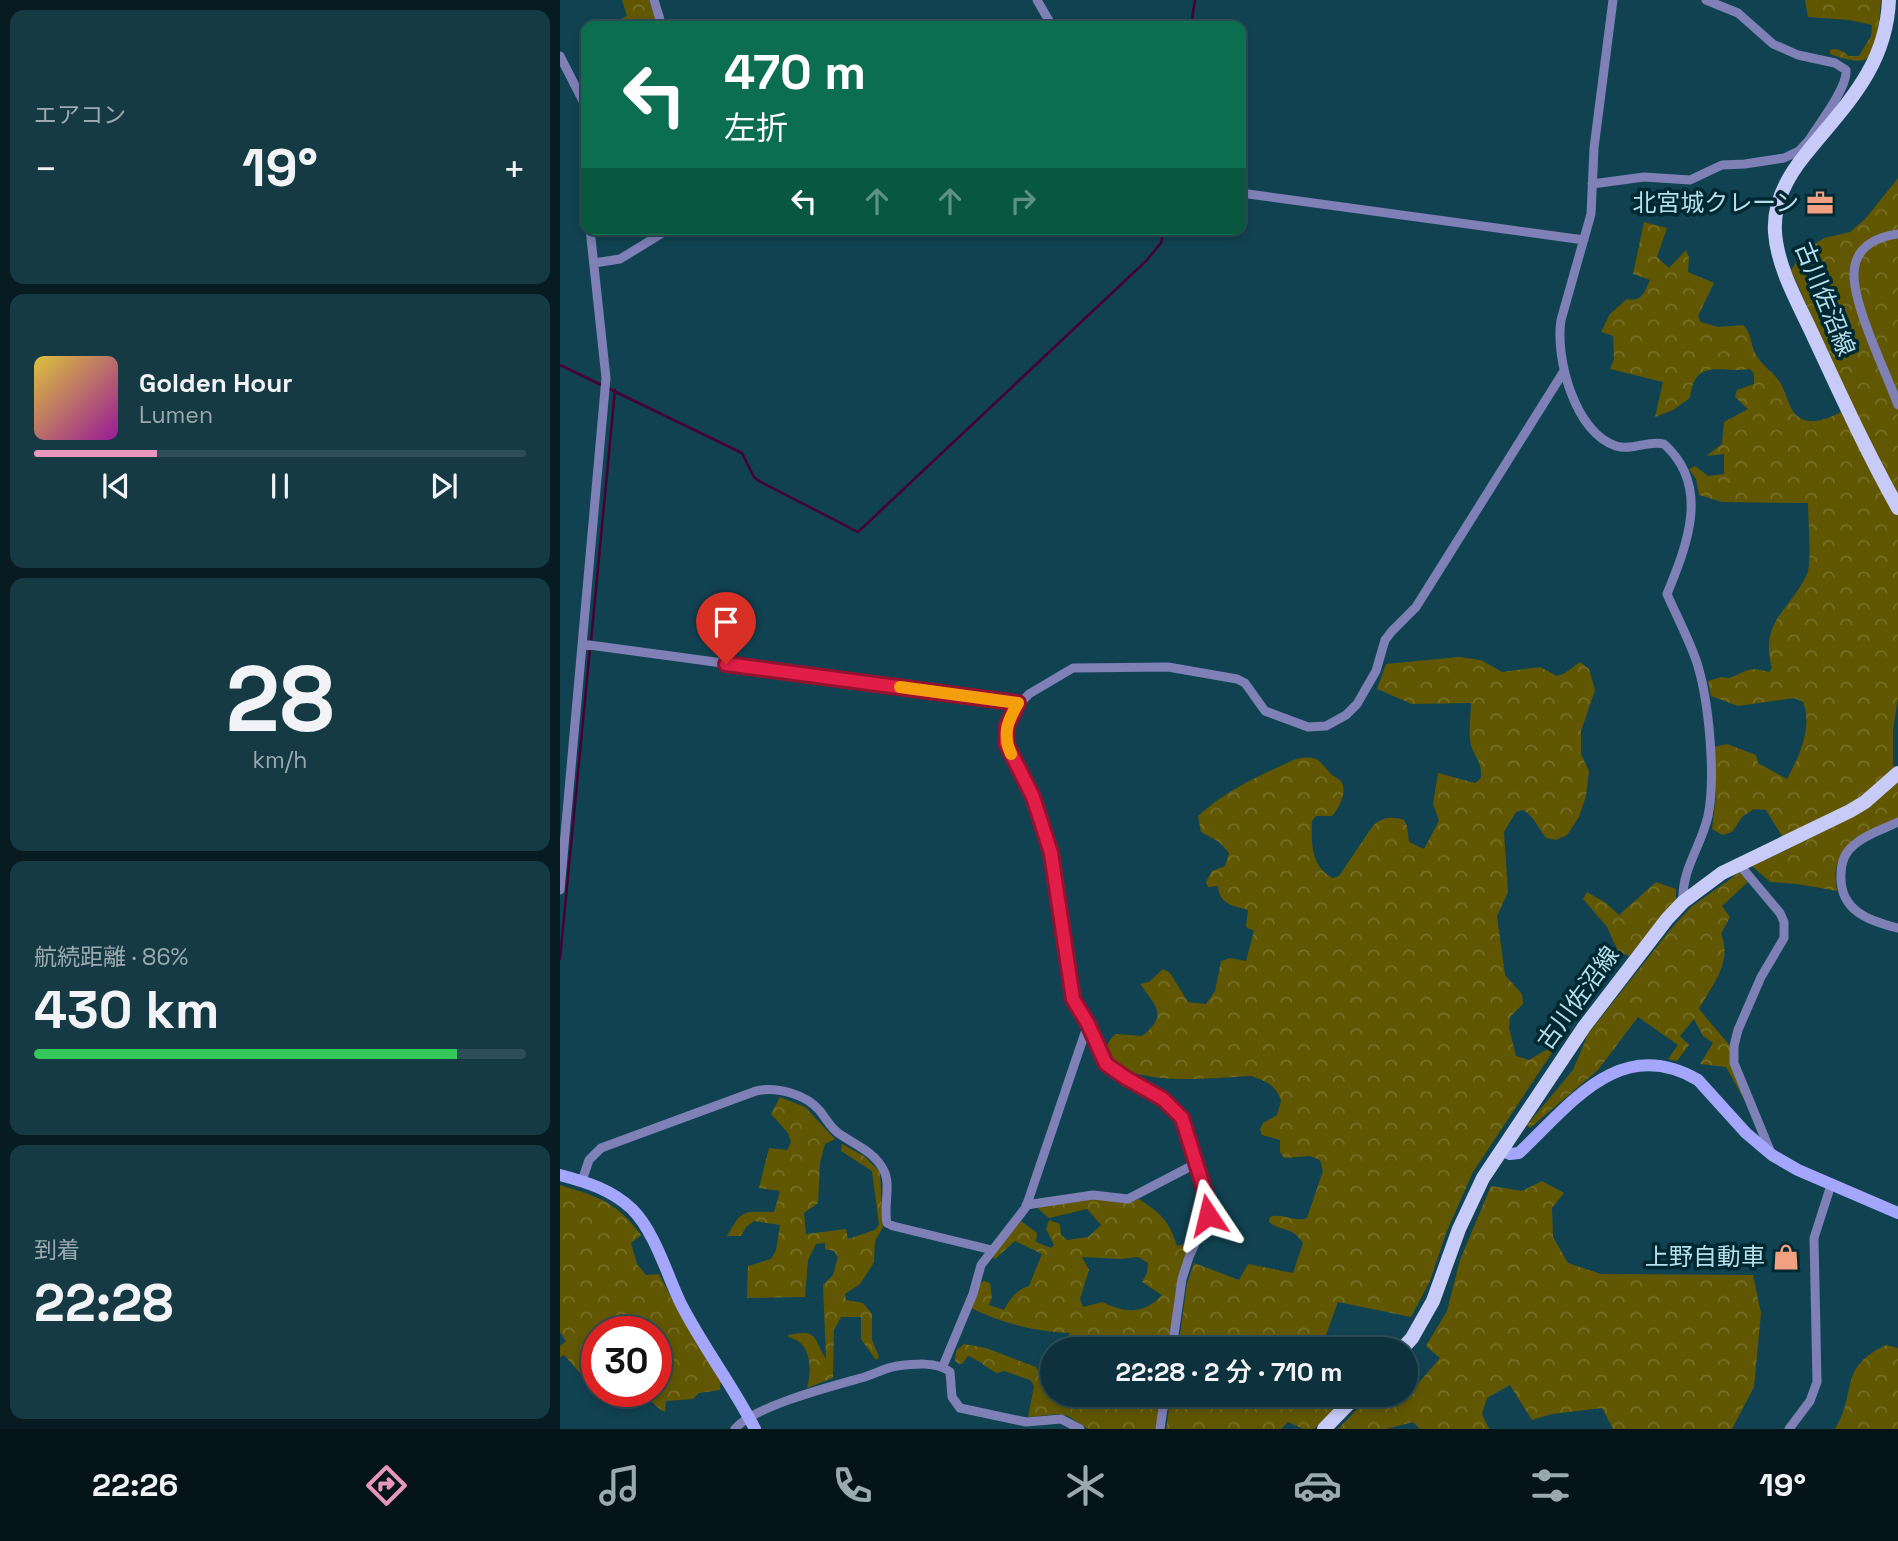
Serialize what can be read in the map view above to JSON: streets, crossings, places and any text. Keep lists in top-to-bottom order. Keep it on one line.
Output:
{"streets":{"main road":["古川佐沼線"]},"places":{"office":["北宮城クレーン"],"shop":["上野自動車"]},"page":{"tile":["エアコン",["28","km/h"],["航続距離 · 86%","430 km"],["到着","22:28"]],"turn":["470 m","左折"],"heat":["−","19°","+"],"song":["Golden Hour","Lumen"],"limit":"30","trip":"22:28 · 2 分 · 710 m","tabs":["22:26","19°"]}}
